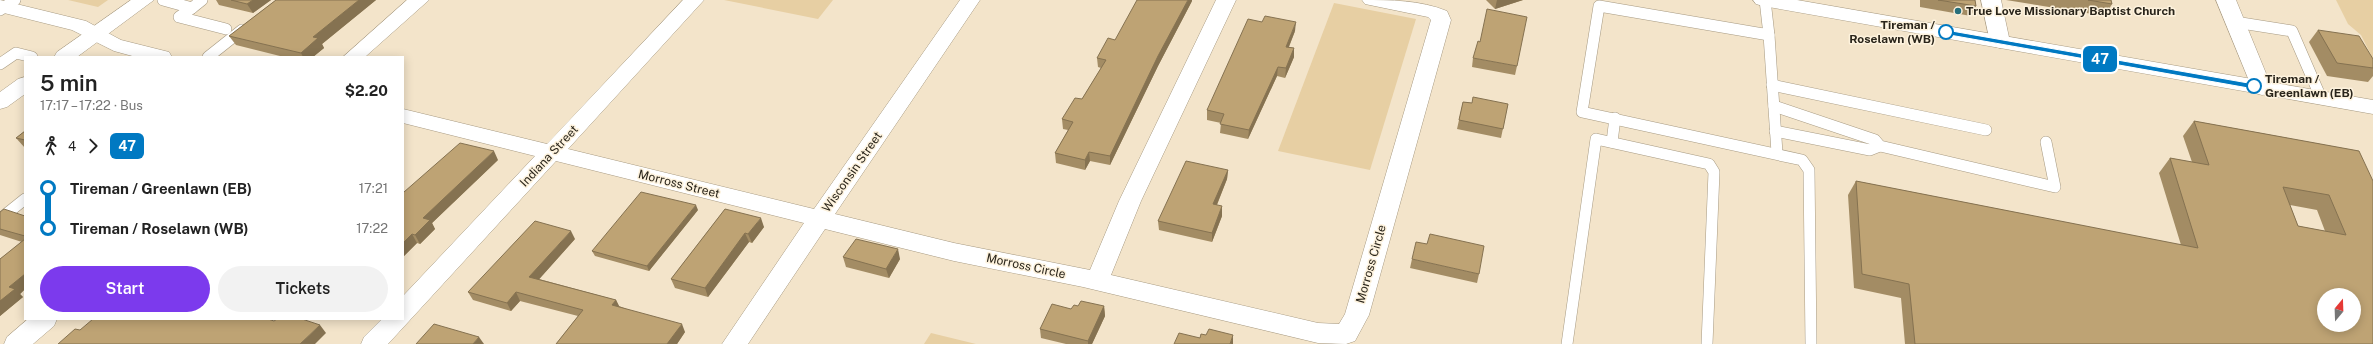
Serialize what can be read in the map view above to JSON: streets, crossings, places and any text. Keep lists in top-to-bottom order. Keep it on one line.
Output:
{"streets":{"street":["Indiana Street","Wisconsin Street","Morross Street","Morross Circle"]},"crossings":[["Indiana Street","Morross Street"],["Wisconsin Street","Morross Street"],["Morross Street","Morross Circle"]],"places":["True Love Missionary Baptist Church","Tireman / Roselawn (WB)","Tireman / Greenlawn (EB)"],"lines":["bus line 47"],"north":"top","page":{"on_map":"47","heading":["5 min","17:17 – 17:22 · Bus","$2.20"],"legs":["4","47"],"list":[{"name":"Tireman / Greenlawn (EB)","value":"17:21"},{"name":"Tireman / Roselawn (WB)","value":"17:22"}],"buttons":["Start","Tickets"]}}
